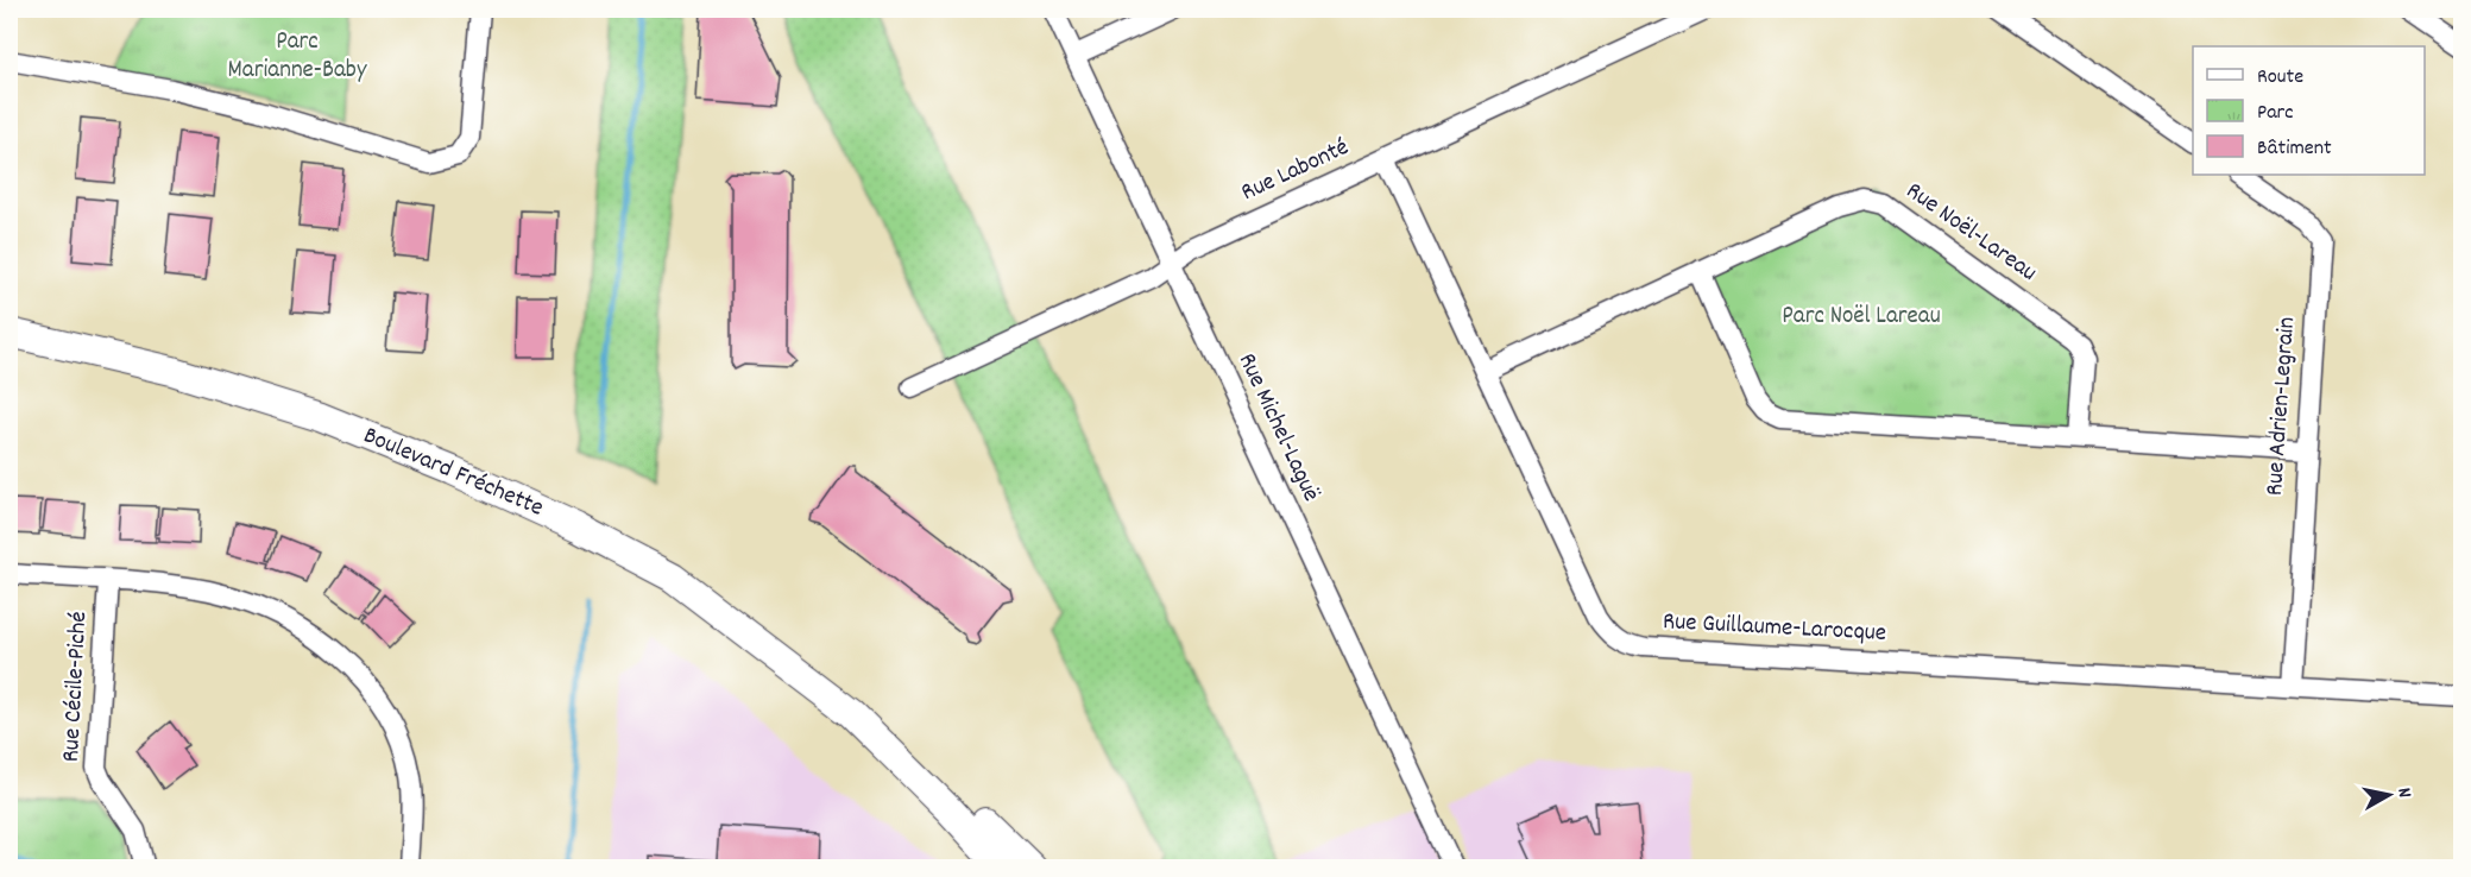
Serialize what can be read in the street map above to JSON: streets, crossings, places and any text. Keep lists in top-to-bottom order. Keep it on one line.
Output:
{"streets":{"main road":["Boulevard Fréchette"],"street":["Rue Labonté","Rue Noël-Lareau","Rue Adrien-Legrain","Rue Michel-Laguë","Rue Guillaume-Larocque","Rue Cécile-Piché"]},"crossings":[["Rue Labonté","Rue Michel-Laguë"],["Rue Labonté","Rue Guillaume-Larocque"],["Rue Noël-Lareau","Rue Guillaume-Larocque"],["Rue Adrien-Legrain","Rue Guillaume-Larocque"]],"parks":["Parc Marianne-Baby","Parc Noël Lareau"],"legend":["Route","Parc","Bâtiment"],"north":"right"}
